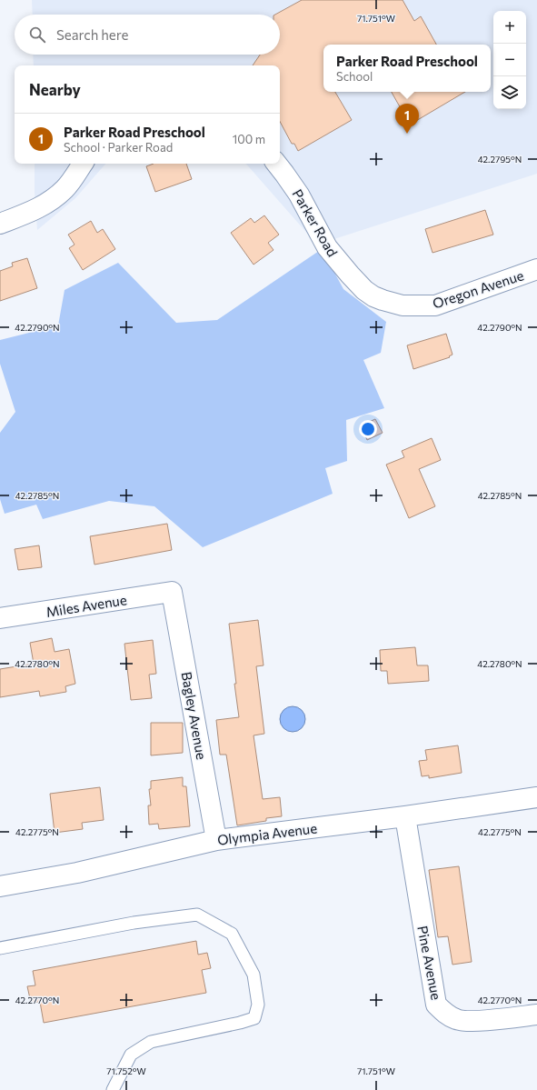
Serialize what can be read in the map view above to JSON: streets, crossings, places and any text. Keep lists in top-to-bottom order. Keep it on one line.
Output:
{"streets":{"street":["Parker Road","Oregon Avenue","Miles Avenue","Bagley Avenue","Olympia Avenue","Pine Avenue"]},"crossings":[["Parker Road","Oregon Avenue"],["Miles Avenue","Bagley Avenue"],["Bagley Avenue","Olympia Avenue"],["Olympia Avenue","Pine Avenue"]],"page":{"map_buttons":["+","−"],"search":"Search here","popup":["Parker Road Preschool","School"],"heading":"Nearby","pins":"1","list":[{"mark":"1","name":"Parker Road Preschool","note":"School · Parker Road","value":"100 m"}]},"coordinates":["71.751°W","42.2795°N","42.2790°N","42.2785°N","42.2780°N","42.2775°N","42.2770°N","71.752°W"]}
